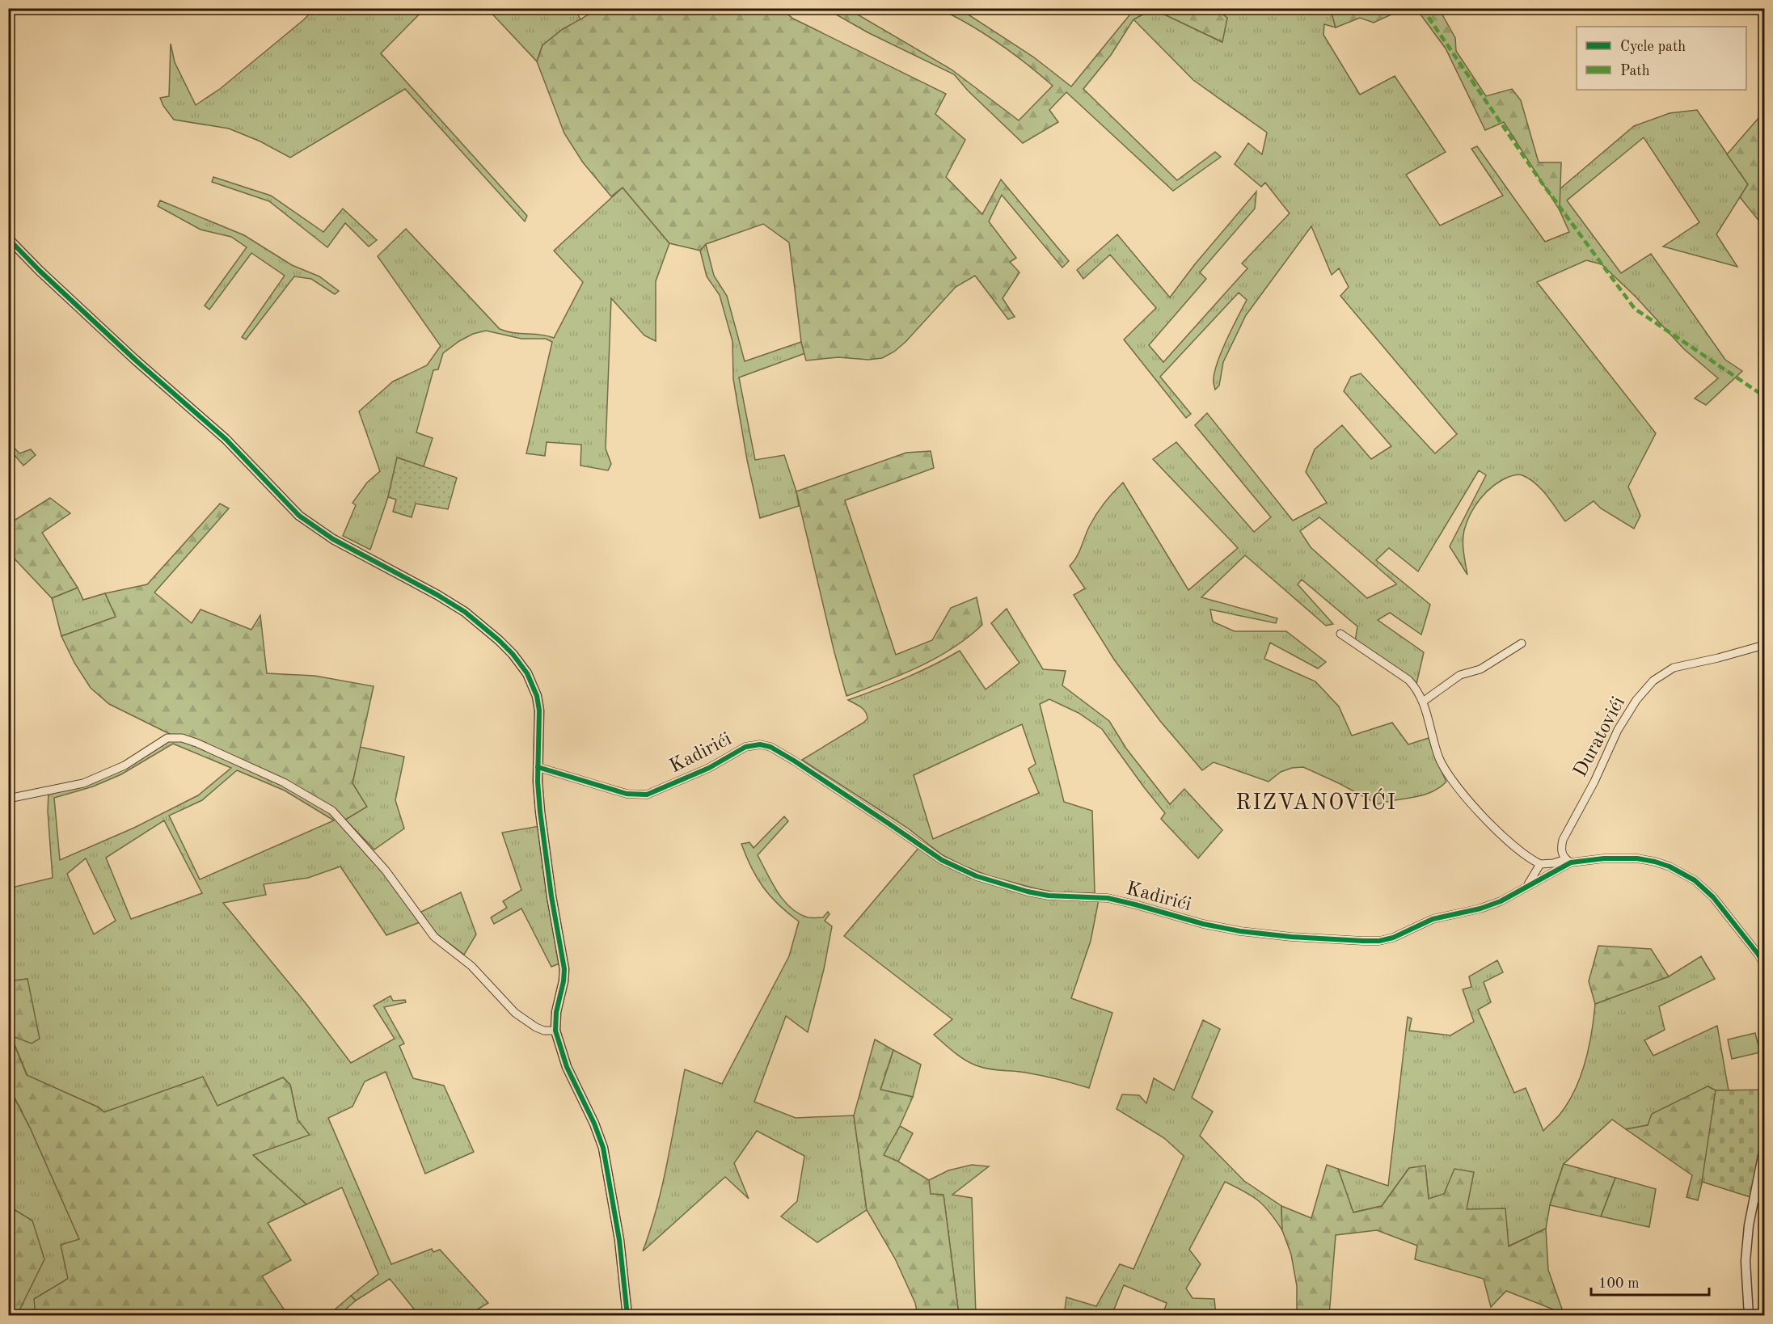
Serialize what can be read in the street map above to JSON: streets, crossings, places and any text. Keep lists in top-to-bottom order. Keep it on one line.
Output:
{"streets":{"street":["Duratovići","Kadirići"]},"crossings":[["Duratovići","Kadirići"]],"districts":["RIZVANOVIĆI"],"legend":["Cycle path","Path"],"scale_bar":"100 m"}
